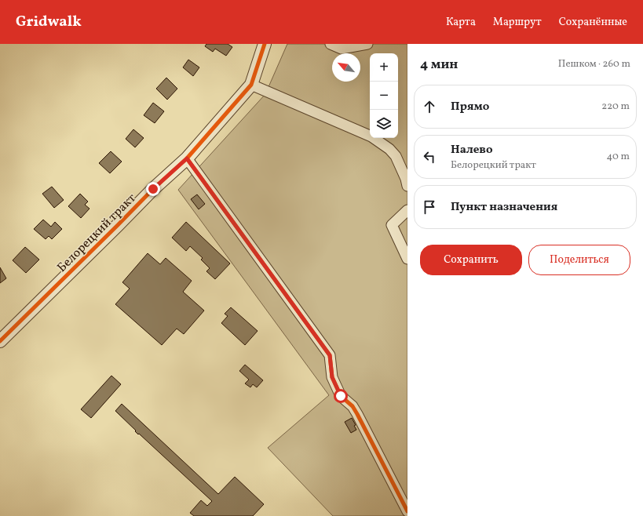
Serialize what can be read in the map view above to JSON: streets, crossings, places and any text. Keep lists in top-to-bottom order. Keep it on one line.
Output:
{"streets":{"street":["Белорецкий тракт"]},"north":"top left","page":{"header":"Gridwalk","nav":["Карта","Маршрут","Сохранённые"],"heading":["4 мин","Пешком · 260 m"],"map_buttons":["+","−"],"list":[["Прямо","220 m"],["Налево","Белорецкий тракт","40 m"],"Пункт назначения"],"buttons":["Сохранить","Поделиться"]}}
